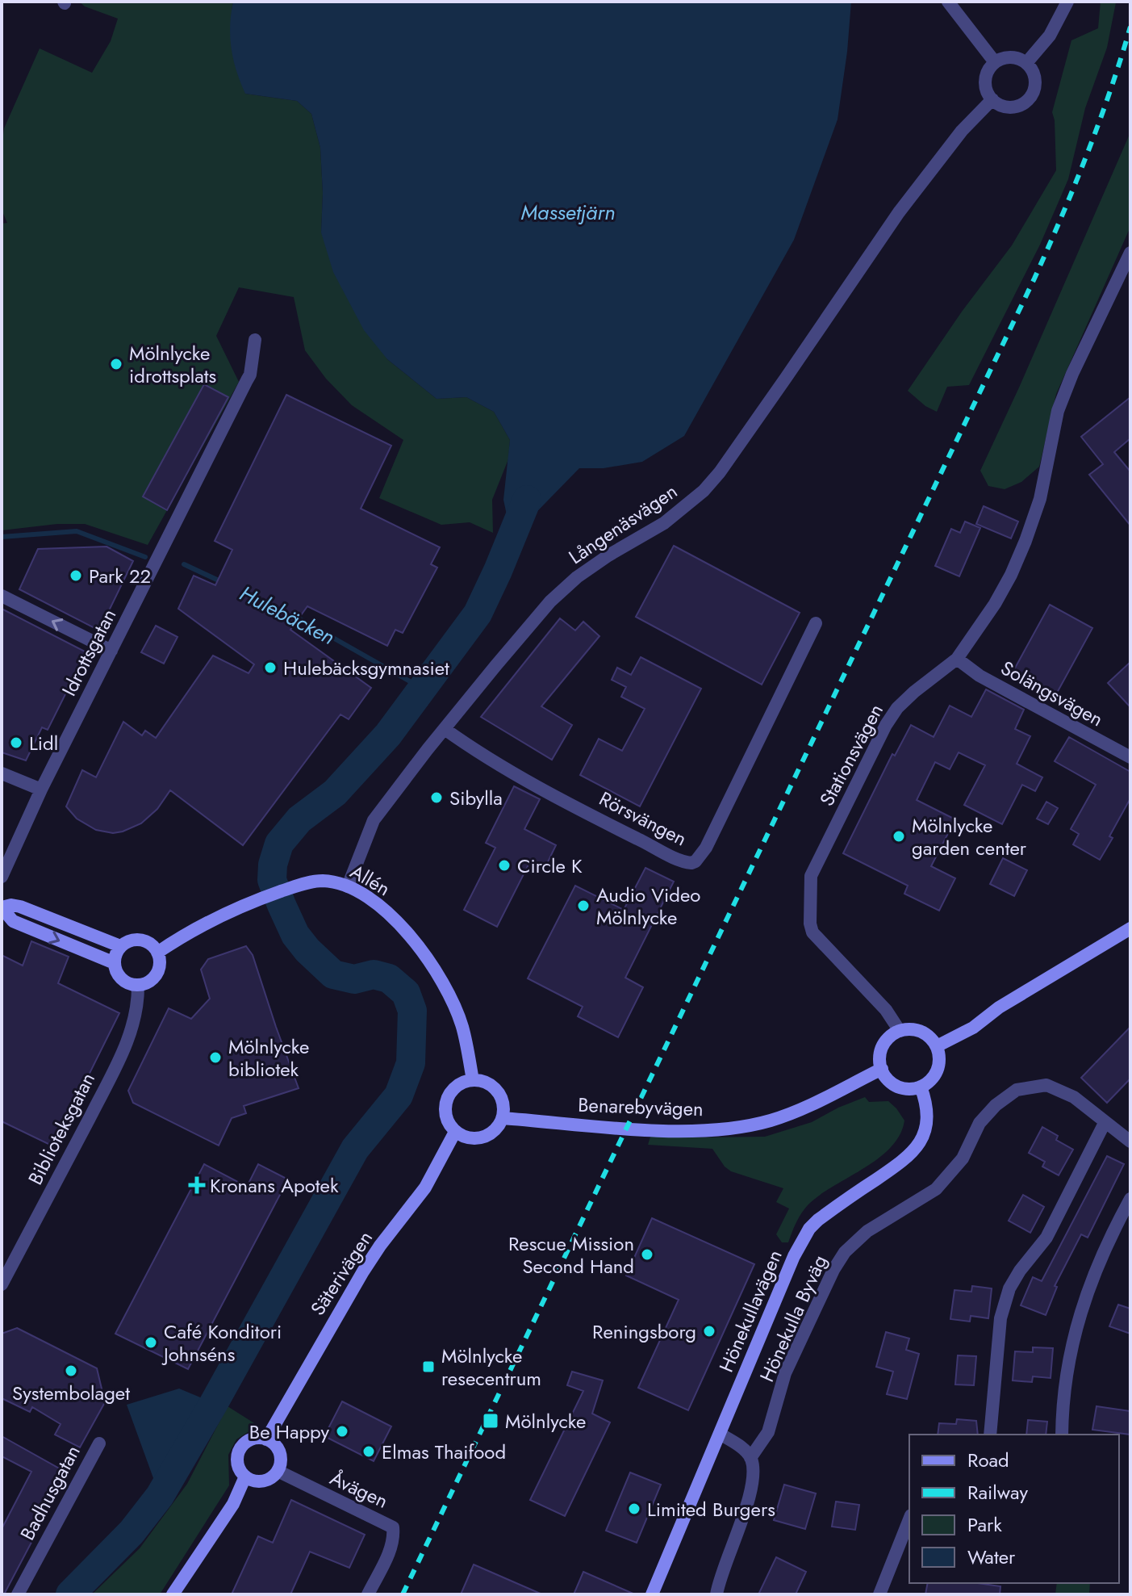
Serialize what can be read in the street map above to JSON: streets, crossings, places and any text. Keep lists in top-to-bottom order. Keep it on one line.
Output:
{"streets":{"street":["Långenäsvägen","Idrottsgatan","Solängsvägen","Stationsvägen","Rörsvängen","Allén","Benarebyvägen","Biblioteksgatan","Säterivägen","Hönekullavägen","Hönekulla Byväg","Åvägen","Badhusgatan"]},"crossings":[["Långenäsvägen","Rörsvängen"],["Långenäsvägen","Allén"],["Solängsvägen","Stationsvägen"],["Stationsvägen","Benarebyvägen"],["Stationsvägen","Hönekullavägen"],["Allén","Benarebyvägen"],["Allén","Biblioteksgatan"],["Allén","Säterivägen"],["Benarebyvägen","Säterivägen"],["Benarebyvägen","Hönekullavägen"],["Säterivägen","Åvägen"]],"water":["Massetjärn","Hulebäcken"],"places":{"other":["Mölnlycke idrottsplats","Park 22","Hulebäcksgymnasiet","Lidl","Sibylla","Mölnlycke garden center","Circle K","Audio Video Mölnlycke","Mölnlycke bibliotek","Rescue Mission Second Hand","Reningsborg","Café Konditori Johnséns","Systembolaget","Be Happy","Elmas Thaifood","Limited Burgers"],"health":["Kronans Apotek"],"transit":["Mölnlycke resecentrum","Mölnlycke"]},"legend":["Road","Railway","Park","Water"]}
